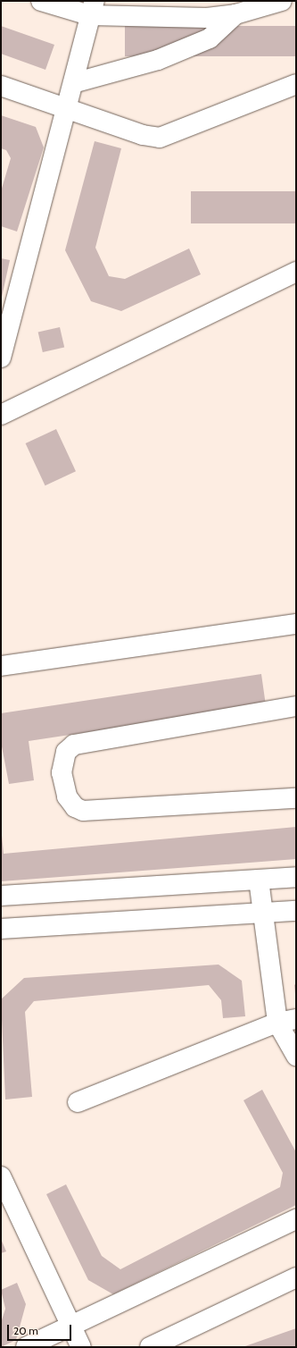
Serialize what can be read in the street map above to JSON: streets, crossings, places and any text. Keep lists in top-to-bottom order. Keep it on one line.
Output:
{"scale_bar":"20 m"}
